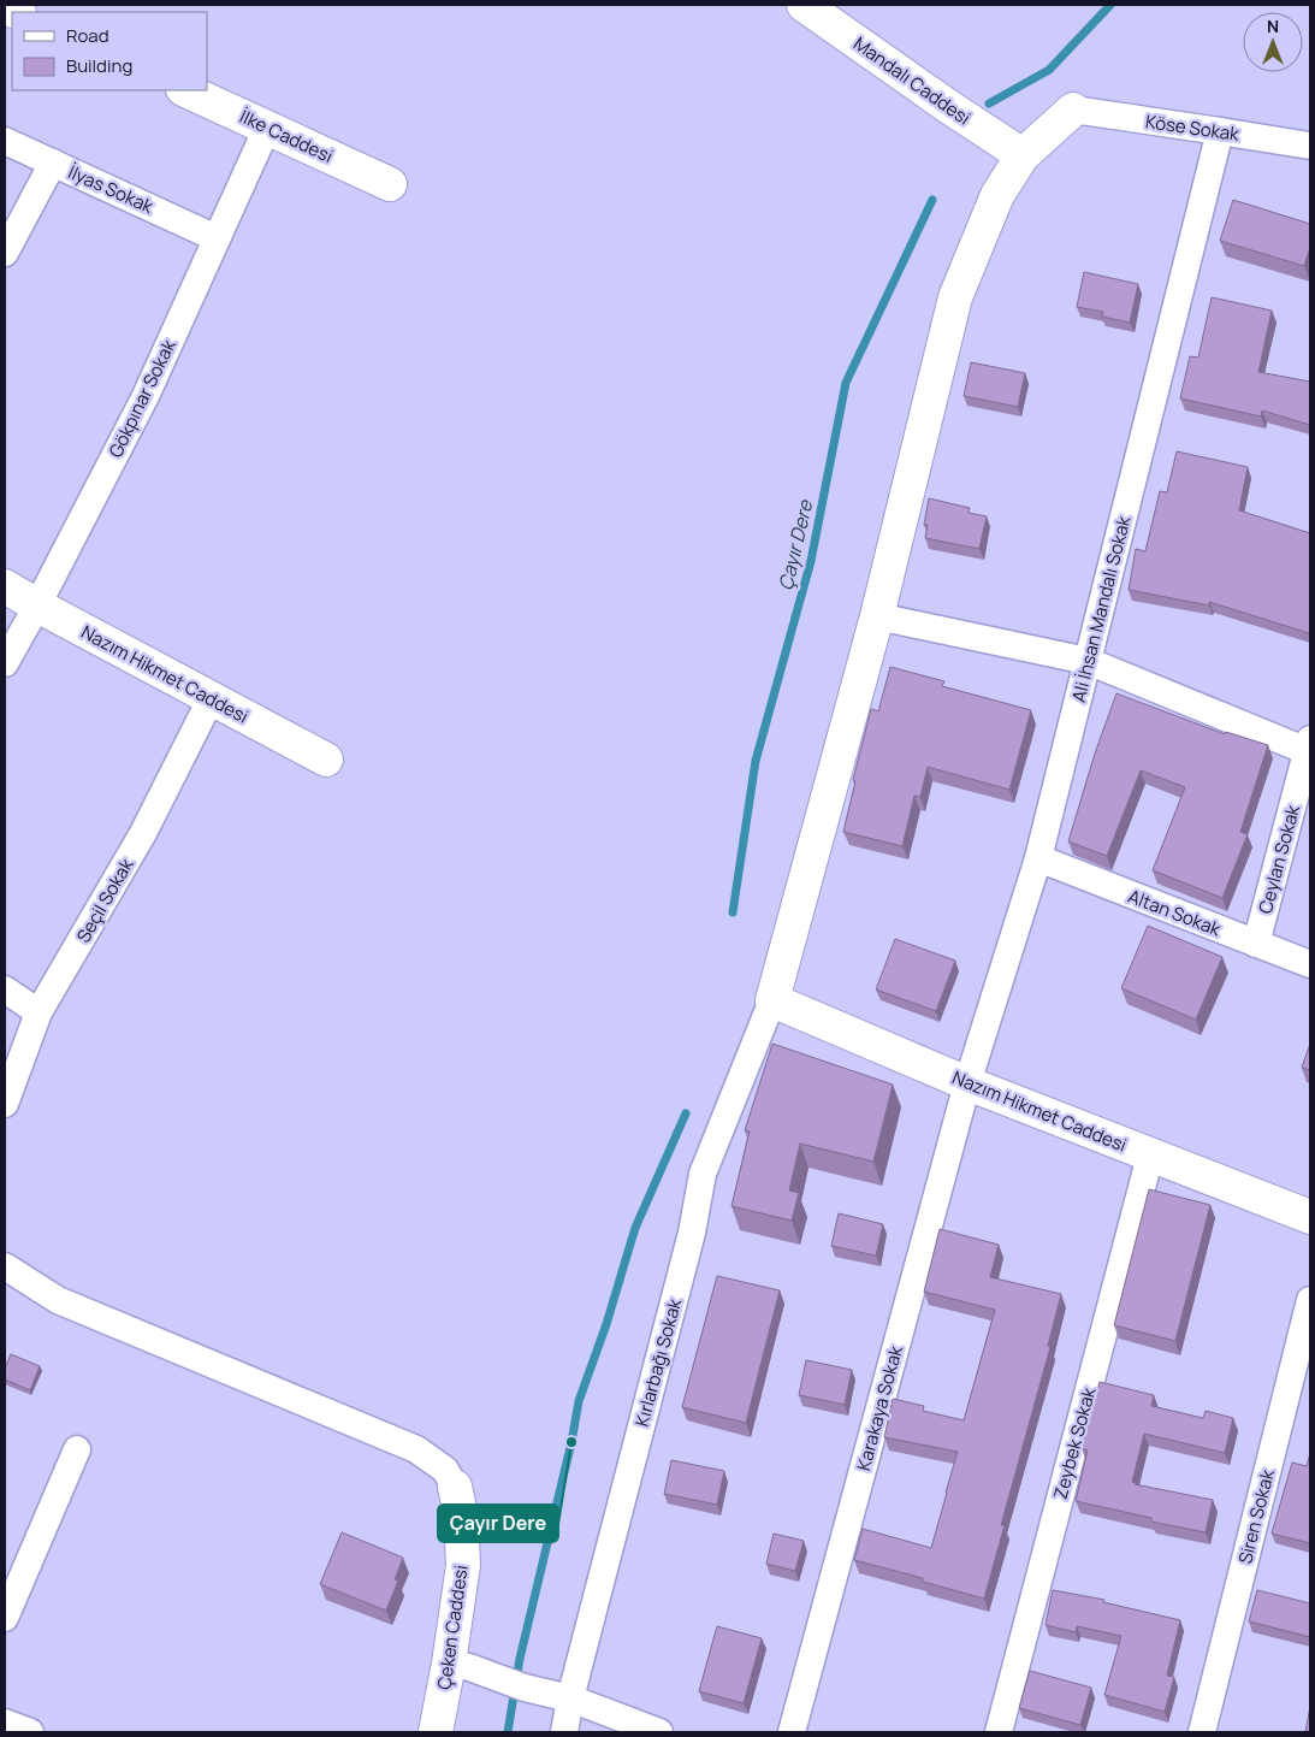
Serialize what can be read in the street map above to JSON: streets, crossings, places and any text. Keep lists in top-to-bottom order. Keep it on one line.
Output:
{"streets":{"street":["Mandalı Caddesi","Köse Sokak","İlke Caddesi","İlyas Sokak","Gökpınar Sokak","Ali İhsan Mandalı Sokak","Nazım Hikmet Caddesi","Ceylan Sokak","Seçil Sokak","Altan Sokak","Kırlarbağı Sokak","Karakaya Sokak","Zeybek Sokak","Siren Sokak","Çeken Caddesi"]},"crossings":[["Köse Sokak","Ali İhsan Mandalı Sokak"],["İlke Caddesi","Gökpınar Sokak"],["İlyas Sokak","Gökpınar Sokak"],["Gökpınar Sokak","Nazım Hikmet Caddesi"],["Ali İhsan Mandalı Sokak","Nazım Hikmet Caddesi"],["Ali İhsan Mandalı Sokak","Altan Sokak"],["Ali İhsan Mandalı Sokak","Karakaya Sokak"],["Nazım Hikmet Caddesi","Seçil Sokak"],["Nazım Hikmet Caddesi","Kırlarbağı Sokak"],["Nazım Hikmet Caddesi","Karakaya Sokak"],["Nazım Hikmet Caddesi","Zeybek Sokak"],["Ceylan Sokak","Altan Sokak"]],"water":["Çayır Dere"],"places":["Çayır Dere"],"legend":["Road","Building"],"north":"top"}
